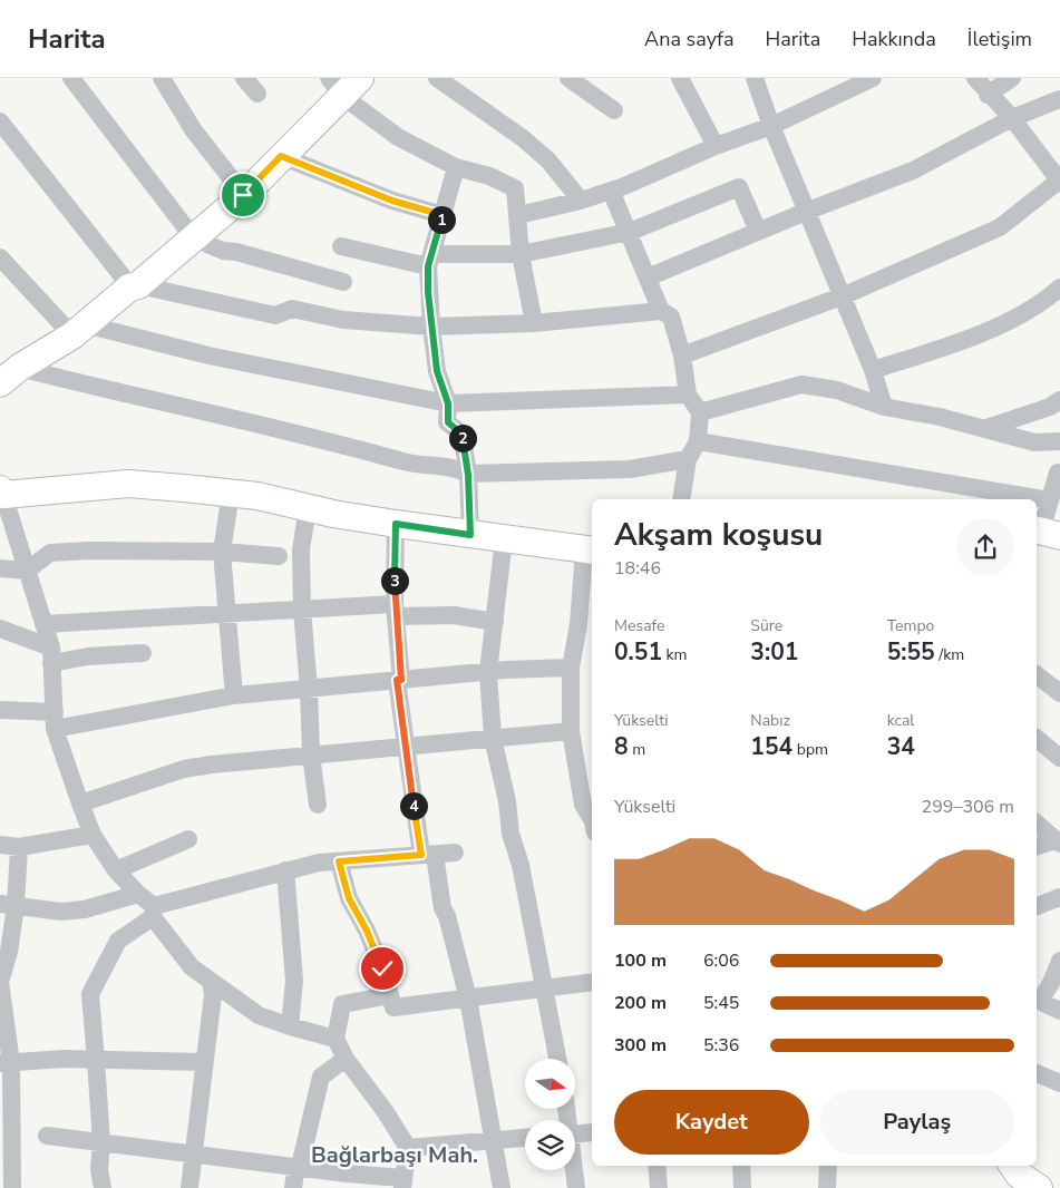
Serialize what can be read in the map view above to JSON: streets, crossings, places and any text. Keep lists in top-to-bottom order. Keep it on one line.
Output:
{"districts":["Bağlarbaşı Mah."],"north":"right","page":{"header":"Harita","nav":["Ana sayfa","Harita","Hakkında","İletişim"],"pins":["1","2","3","4"],"heading":["Akşam koşusu","18:46"],"stats":[["Mesafe","0.51 km"],["Süre","3:01"],["Tempo","5:55 /km"],["Yükselti","8 m"],["Nabız","154 bpm"],["kcal","34"]],"chart":["Yükselti","299–306 m"],"list":[{"name":"100 m","note":"6:06"},{"name":"200 m","note":"5:45"},{"name":"300 m","note":"5:36"}],"buttons":["Kaydet","Paylaş"]}}
